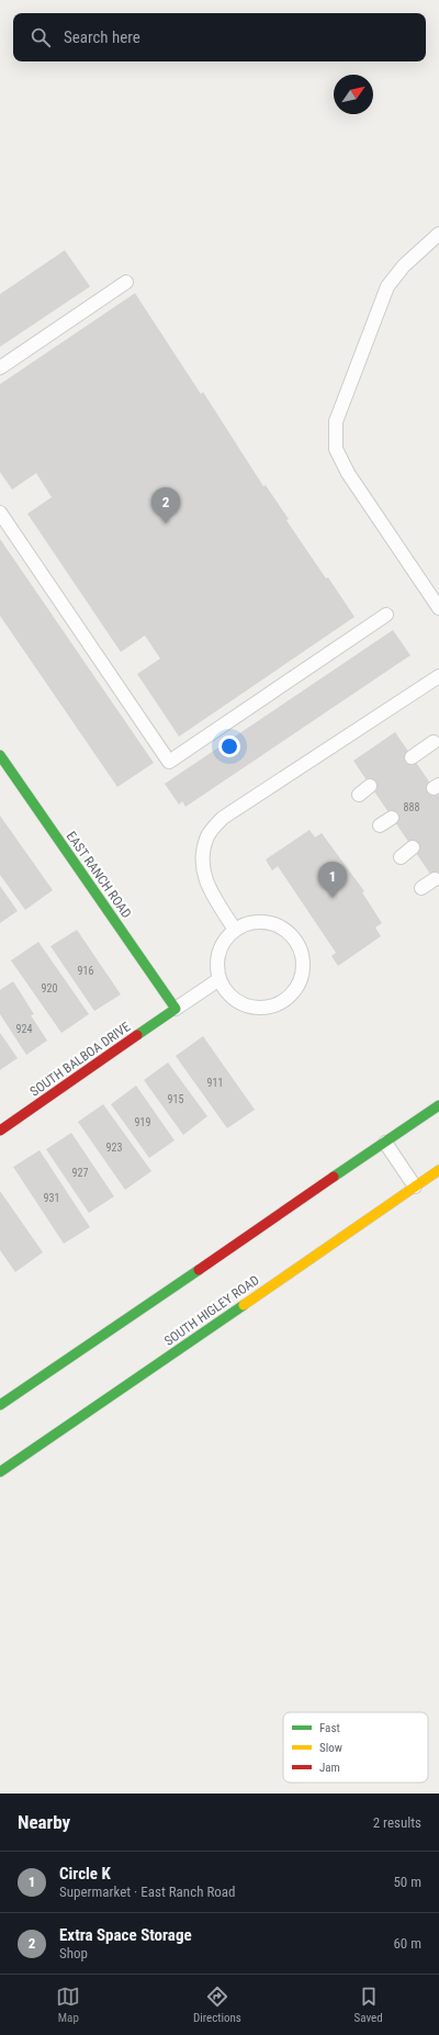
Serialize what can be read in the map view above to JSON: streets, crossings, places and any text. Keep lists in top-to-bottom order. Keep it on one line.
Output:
{"streets":{"main road":["EAST RANCH ROAD","SOUTH BALBOA DRIVE","SOUTH HIGLEY ROAD"]},"crossings":[["EAST RANCH ROAD","SOUTH BALBOA DRIVE"]],"house_numbers":["888","916","920","924","911","915","919","923","927","931"],"legend":["Fast","Slow","Jam"],"north":"top right","page":{"search":"Search here","pins":["2","1"],"heading":["Nearby","2 results"],"list":[{"mark":"1","name":"Circle K","note":"Supermarket · East Ranch Road","value":"50 m"},{"mark":"2","name":"Extra Space Storage","note":"Shop","value":"60 m"}],"nav":["Map","Directions","Saved"]}}
